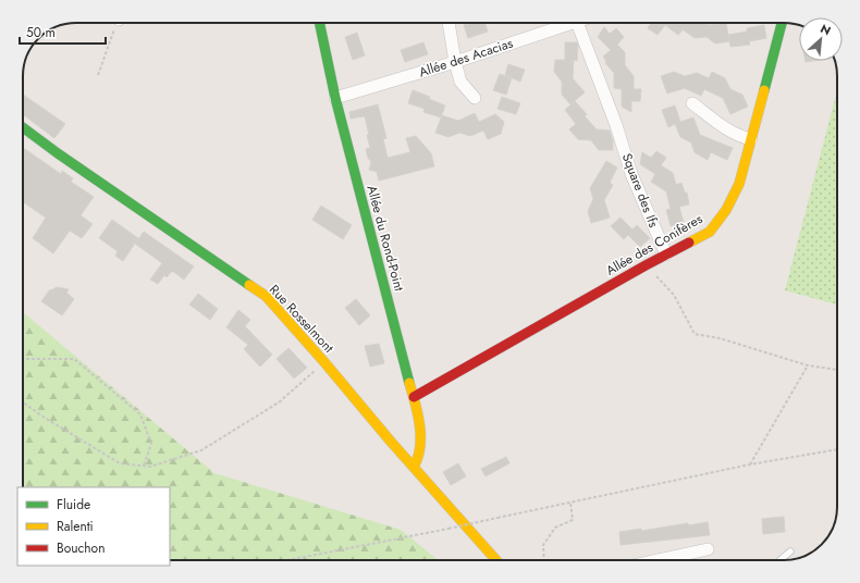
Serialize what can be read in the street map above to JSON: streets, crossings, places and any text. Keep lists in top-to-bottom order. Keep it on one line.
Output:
{"streets":{"street":["Allée des Acacias","Square des Ifs","Allée du Rond-Point","Allée des Conifères","Rue Rosselmont"]},"crossings":[["Allée des Acacias","Allée du Rond-Point"],["Square des Ifs","Allée des Conifères"],["Allée du Rond-Point","Allée des Conifères"],["Allée du Rond-Point","Rue Rosselmont"]],"legend":["Fluide","Ralenti","Bouchon"],"scale_bar":"50 m","north":"top right"}
